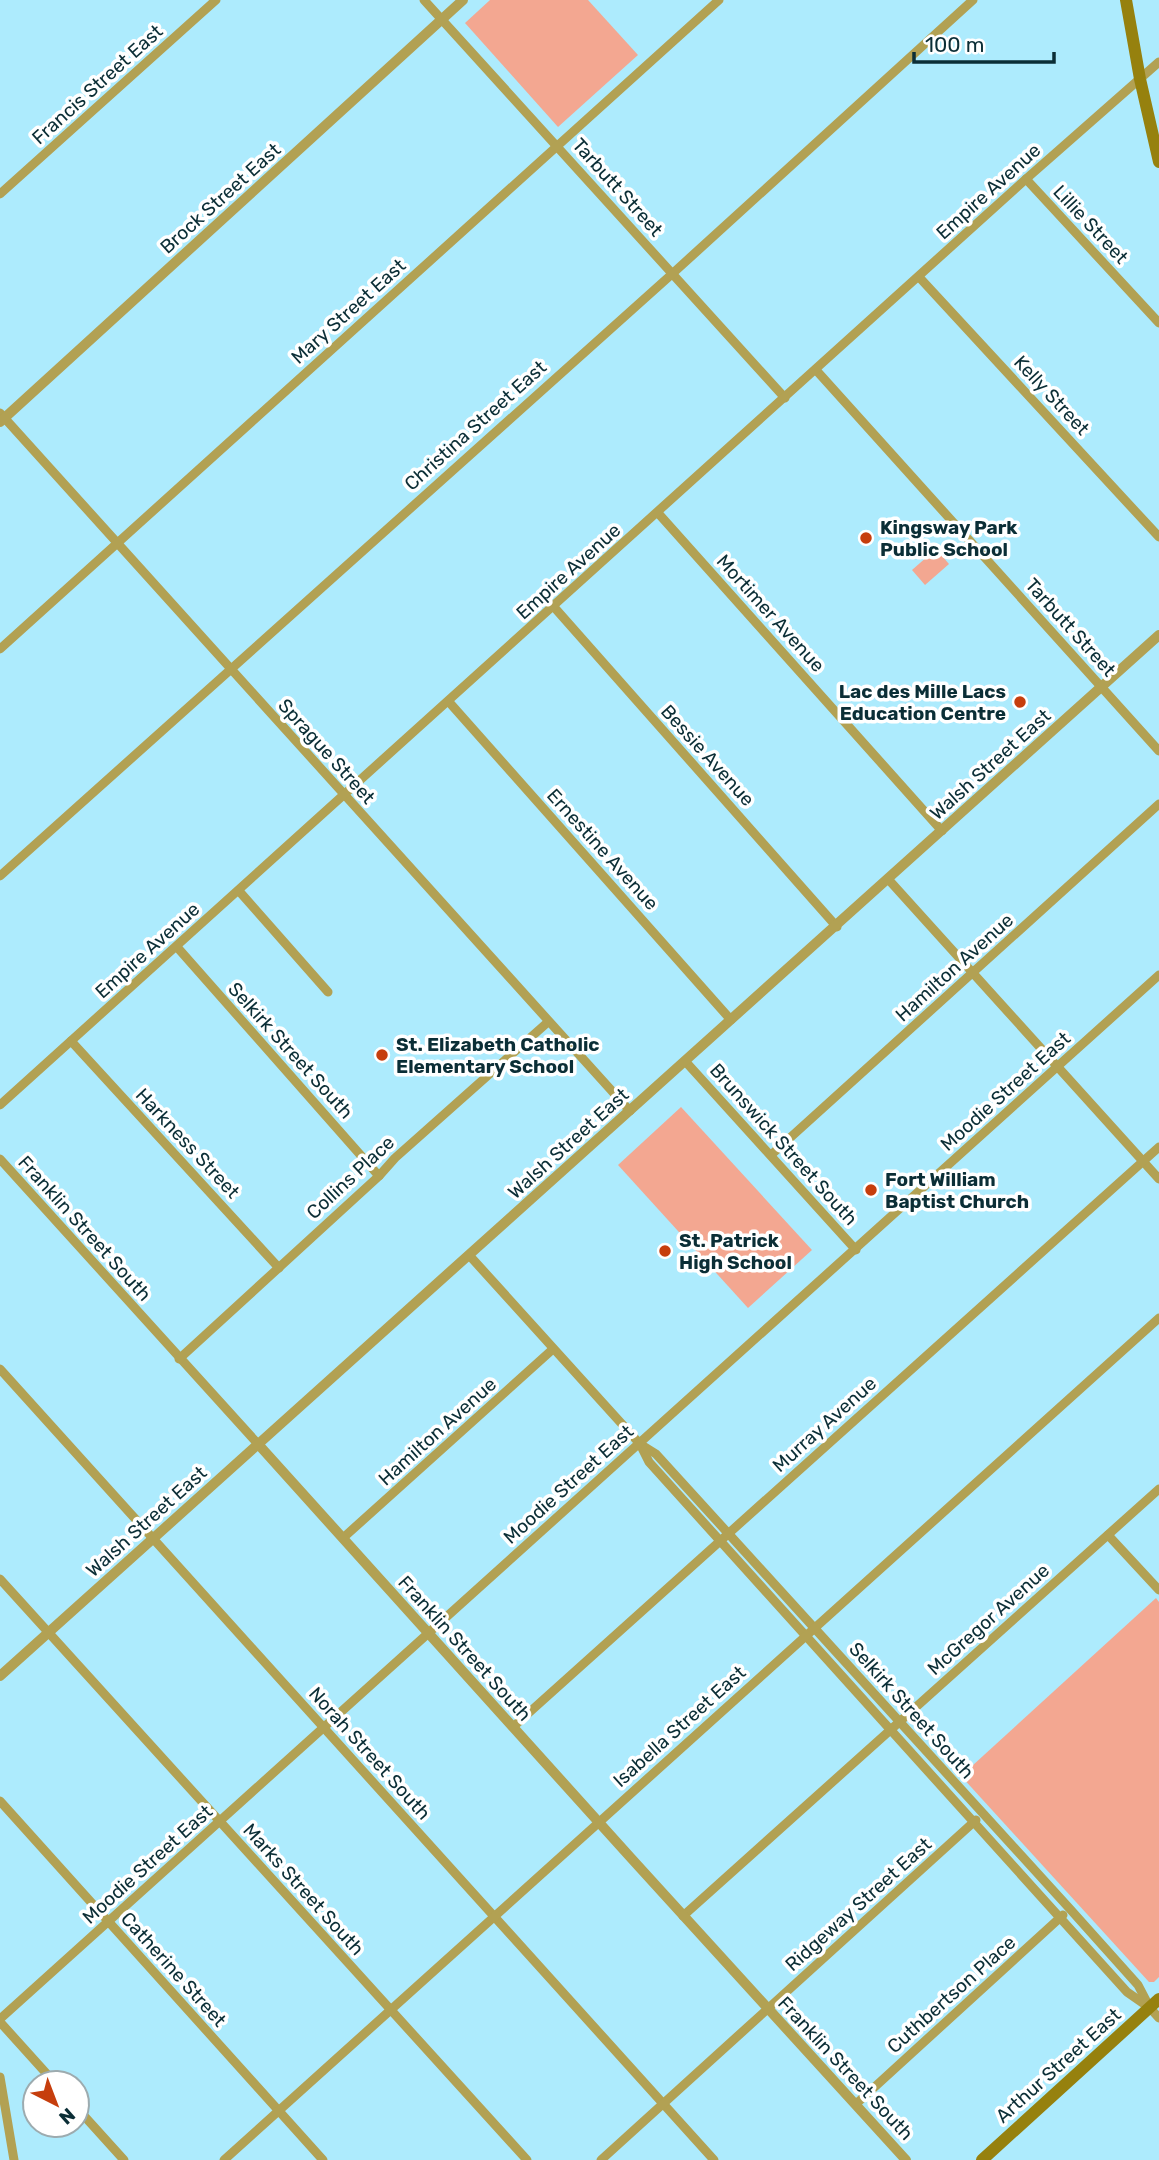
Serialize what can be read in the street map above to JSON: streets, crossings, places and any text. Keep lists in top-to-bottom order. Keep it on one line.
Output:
{"streets":{"main road":["Arthur Street East"],"street":["Francis Street East","Tarbutt Street","Empire Avenue","Brock Street East","Lillie Street","Mary Street East","Kelly Street","Christina Street East","Mortimer Avenue","Sprague Street","Bessie Avenue","Walsh Street East","Ernestine Avenue","Hamilton Avenue","Selkirk Street South","Moodie Street East","Harkness Street","Brunswick Street South","Collins Place","Franklin Street South","Murray Avenue","McGregor Avenue","Isabella Street East","Norah Street South","Marks Street South","Ridgeway Street East","Catherine Street","Cuthbertson Place"]},"crossings":[["Tarbutt Street","Empire Avenue"],["Tarbutt Street","Brock Street East"],["Tarbutt Street","Mary Street East"],["Tarbutt Street","Christina Street East"],["Tarbutt Street","Walsh Street East"],["Empire Avenue","Lillie Street"],["Empire Avenue","Kelly Street"],["Empire Avenue","Mortimer Avenue"],["Empire Avenue","Sprague Street"],["Empire Avenue","Bessie Avenue"],["Empire Avenue","Ernestine Avenue"],["Empire Avenue","Selkirk Street South"],["Empire Avenue","Harkness Street"],["Brock Street East","Sprague Street"],["Mary Street East","Sprague Street"],["Christina Street East","Sprague Street"],["Mortimer Avenue","Walsh Street East"],["Sprague Street","Walsh Street East"],["Sprague Street","Collins Place"],["Bessie Avenue","Walsh Street East"],["Walsh Street East","Ernestine Avenue"],["Walsh Street East","Selkirk Street South"],["Walsh Street East","Brunswick Street South"],["Walsh Street East","Franklin Street South"],["Walsh Street East","Norah Street South"],["Walsh Street East","Marks Street South"],["Hamilton Avenue","Selkirk Street South"],["Hamilton Avenue","Brunswick Street South"],["Hamilton Avenue","Franklin Street South"],["Selkirk Street South","Moodie Street East"],["Selkirk Street South","Collins Place"],["Selkirk Street South","Murray Avenue"],["Selkirk Street South","McGregor Avenue"],["Selkirk Street South","Isabella Street East"],["Selkirk Street South","Ridgeway Street East"],["Selkirk Street South","Cuthbertson Place"],["Selkirk Street South","Arthur Street East"],["Moodie Street East","Brunswick Street South"],["Moodie Street East","Franklin Street South"],["Moodie Street East","Norah Street South"],["Moodie Street East","Marks Street South"],["Moodie Street East","Catherine Street"],["Harkness Street","Collins Place"],["Collins Place","Franklin Street South"],["Franklin Street South","Murray Avenue"],["Franklin Street South","McGregor Avenue"],["Franklin Street South","Isabella Street East"],["Franklin Street South","Ridgeway Street East"],["Franklin Street South","Cuthbertson Place"],["Isabella Street East","Norah Street South"],["Isabella Street East","Marks Street South"],["Isabella Street East","Catherine Street"],["Norah Street South","Ridgeway Street East"]],"places":["Kingsway Park Public School","Lac des Mille Lacs Education Centre","St. Elizabeth Catholic Elementary School","Fort William Baptist Church","St. Patrick High School"],"scale_bar":"100 m","north":"bottom right"}
